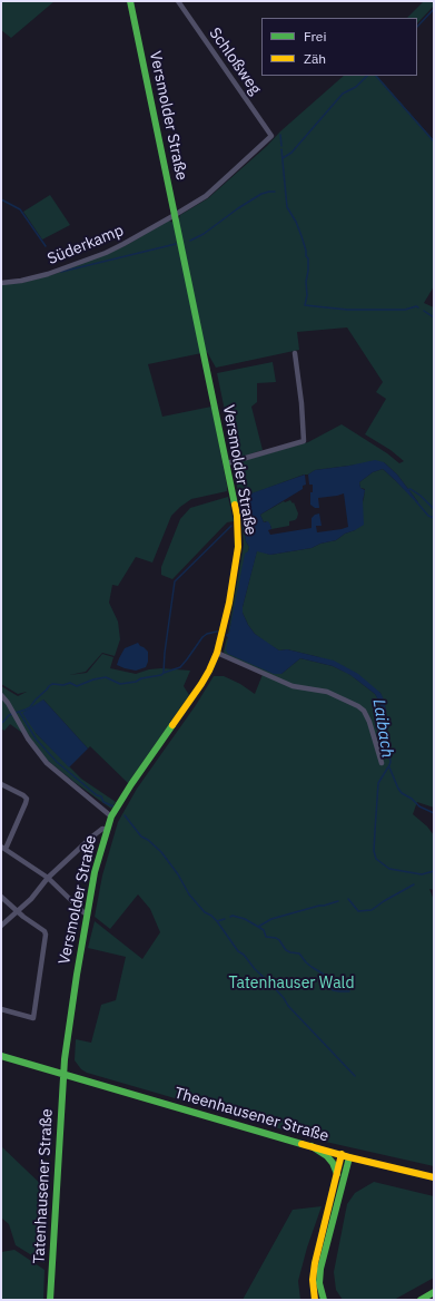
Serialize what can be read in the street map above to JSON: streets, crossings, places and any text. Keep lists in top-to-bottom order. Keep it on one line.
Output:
{"streets":{"main road":["Versmolder Straße","Theenhausener Straße","Tatenhausener Straße"],"street":["Schloßweg","Süderkamp"]},"crossings":[["Schloßweg","Süderkamp"],["Versmolder Straße","Süderkamp"],["Versmolder Straße","Theenhausener Straße"],["Versmolder Straße","Tatenhausener Straße"],["Theenhausener Straße","Tatenhausener Straße"]],"water":["Laibach"],"parks":["Tatenhauser Wald"],"legend":["Frei","Zäh"]}
